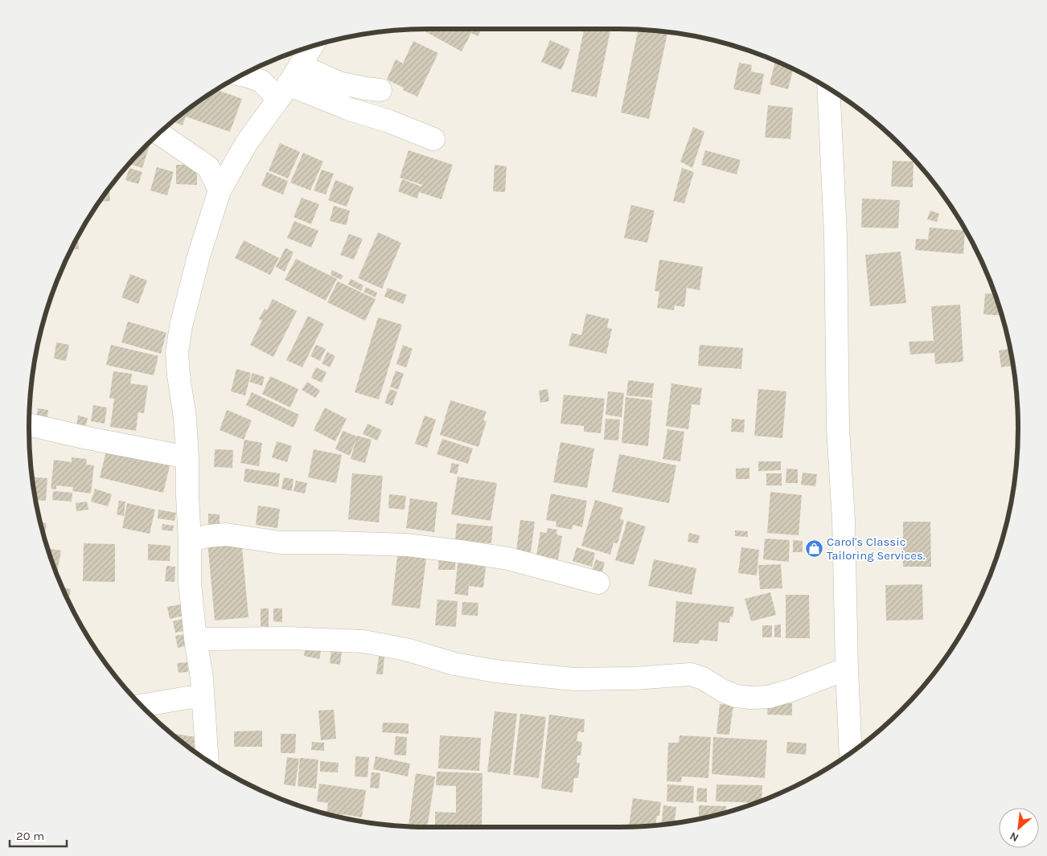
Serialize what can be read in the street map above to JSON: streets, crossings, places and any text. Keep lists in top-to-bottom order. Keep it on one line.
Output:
{"places":{"shop":["Carol's Classic Tailoring Services."]},"scale_bar":"20 m","north":"bottom left"}
